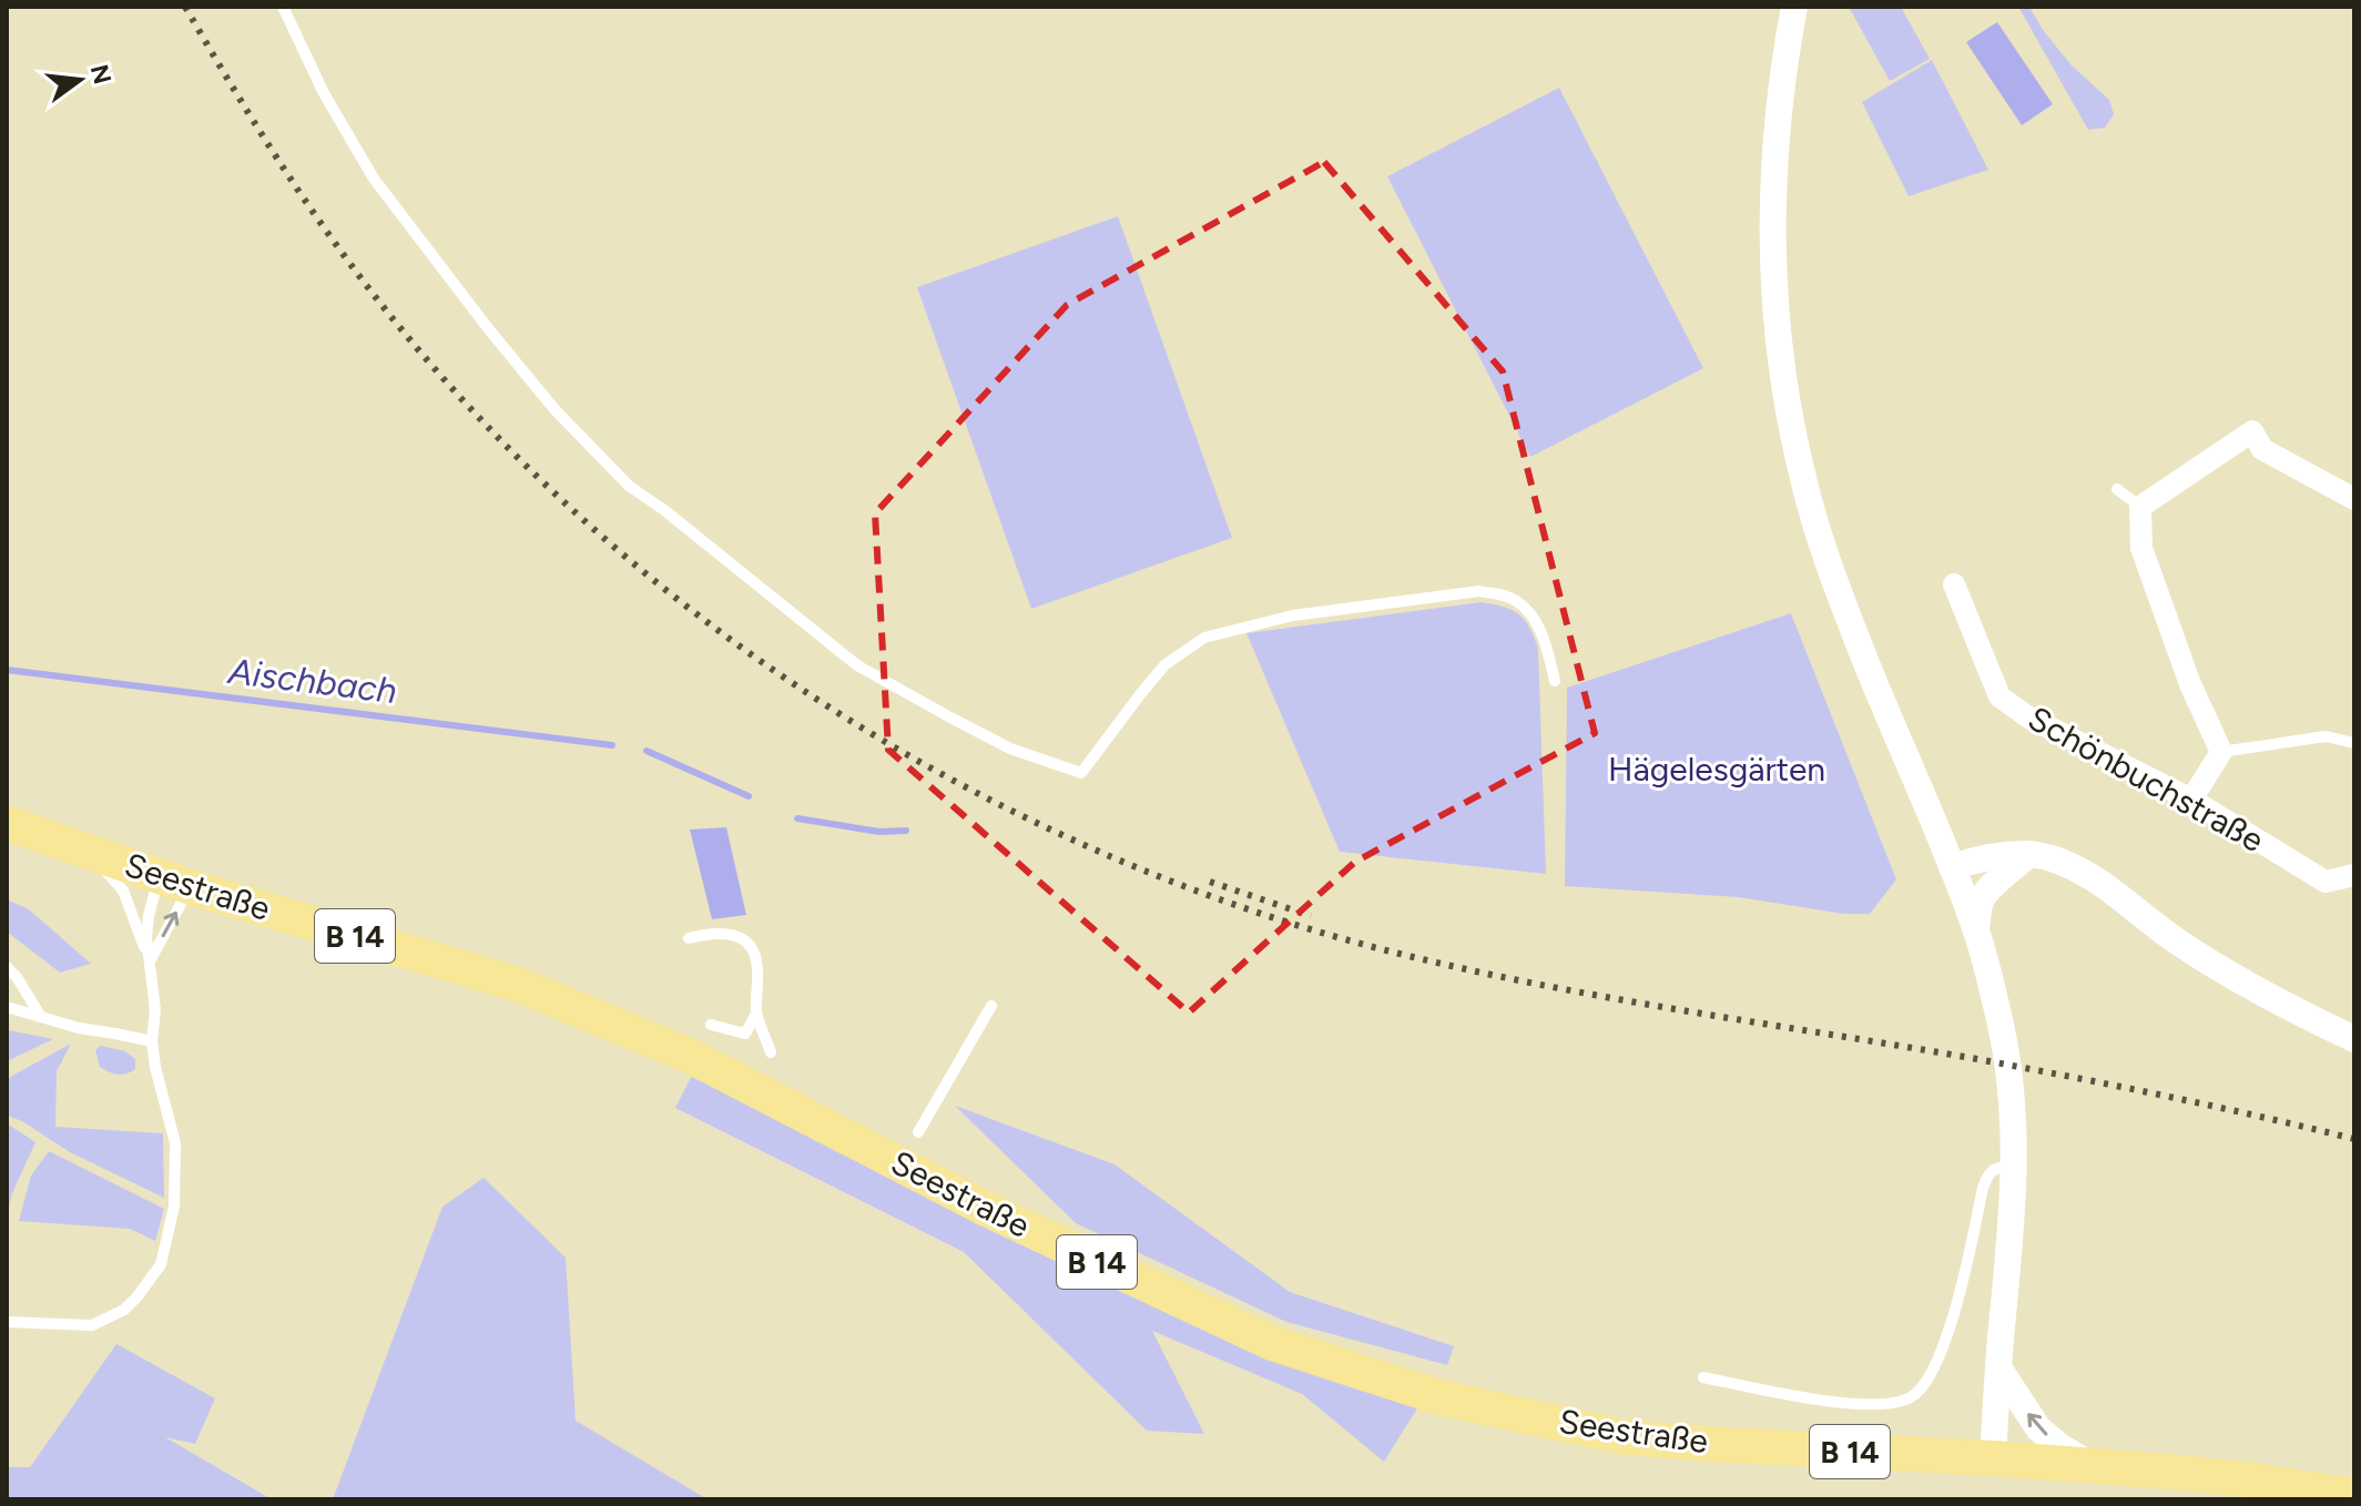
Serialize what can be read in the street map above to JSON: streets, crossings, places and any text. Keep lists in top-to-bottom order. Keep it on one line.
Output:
{"streets":{"main road":["Seestraße","B 14"],"street":["Schönbuchstraße"]},"crossings":[["Seestraße","B 14"]],"water":["Aischbach"],"parks":["Hägelesgärten"],"north":"right"}
